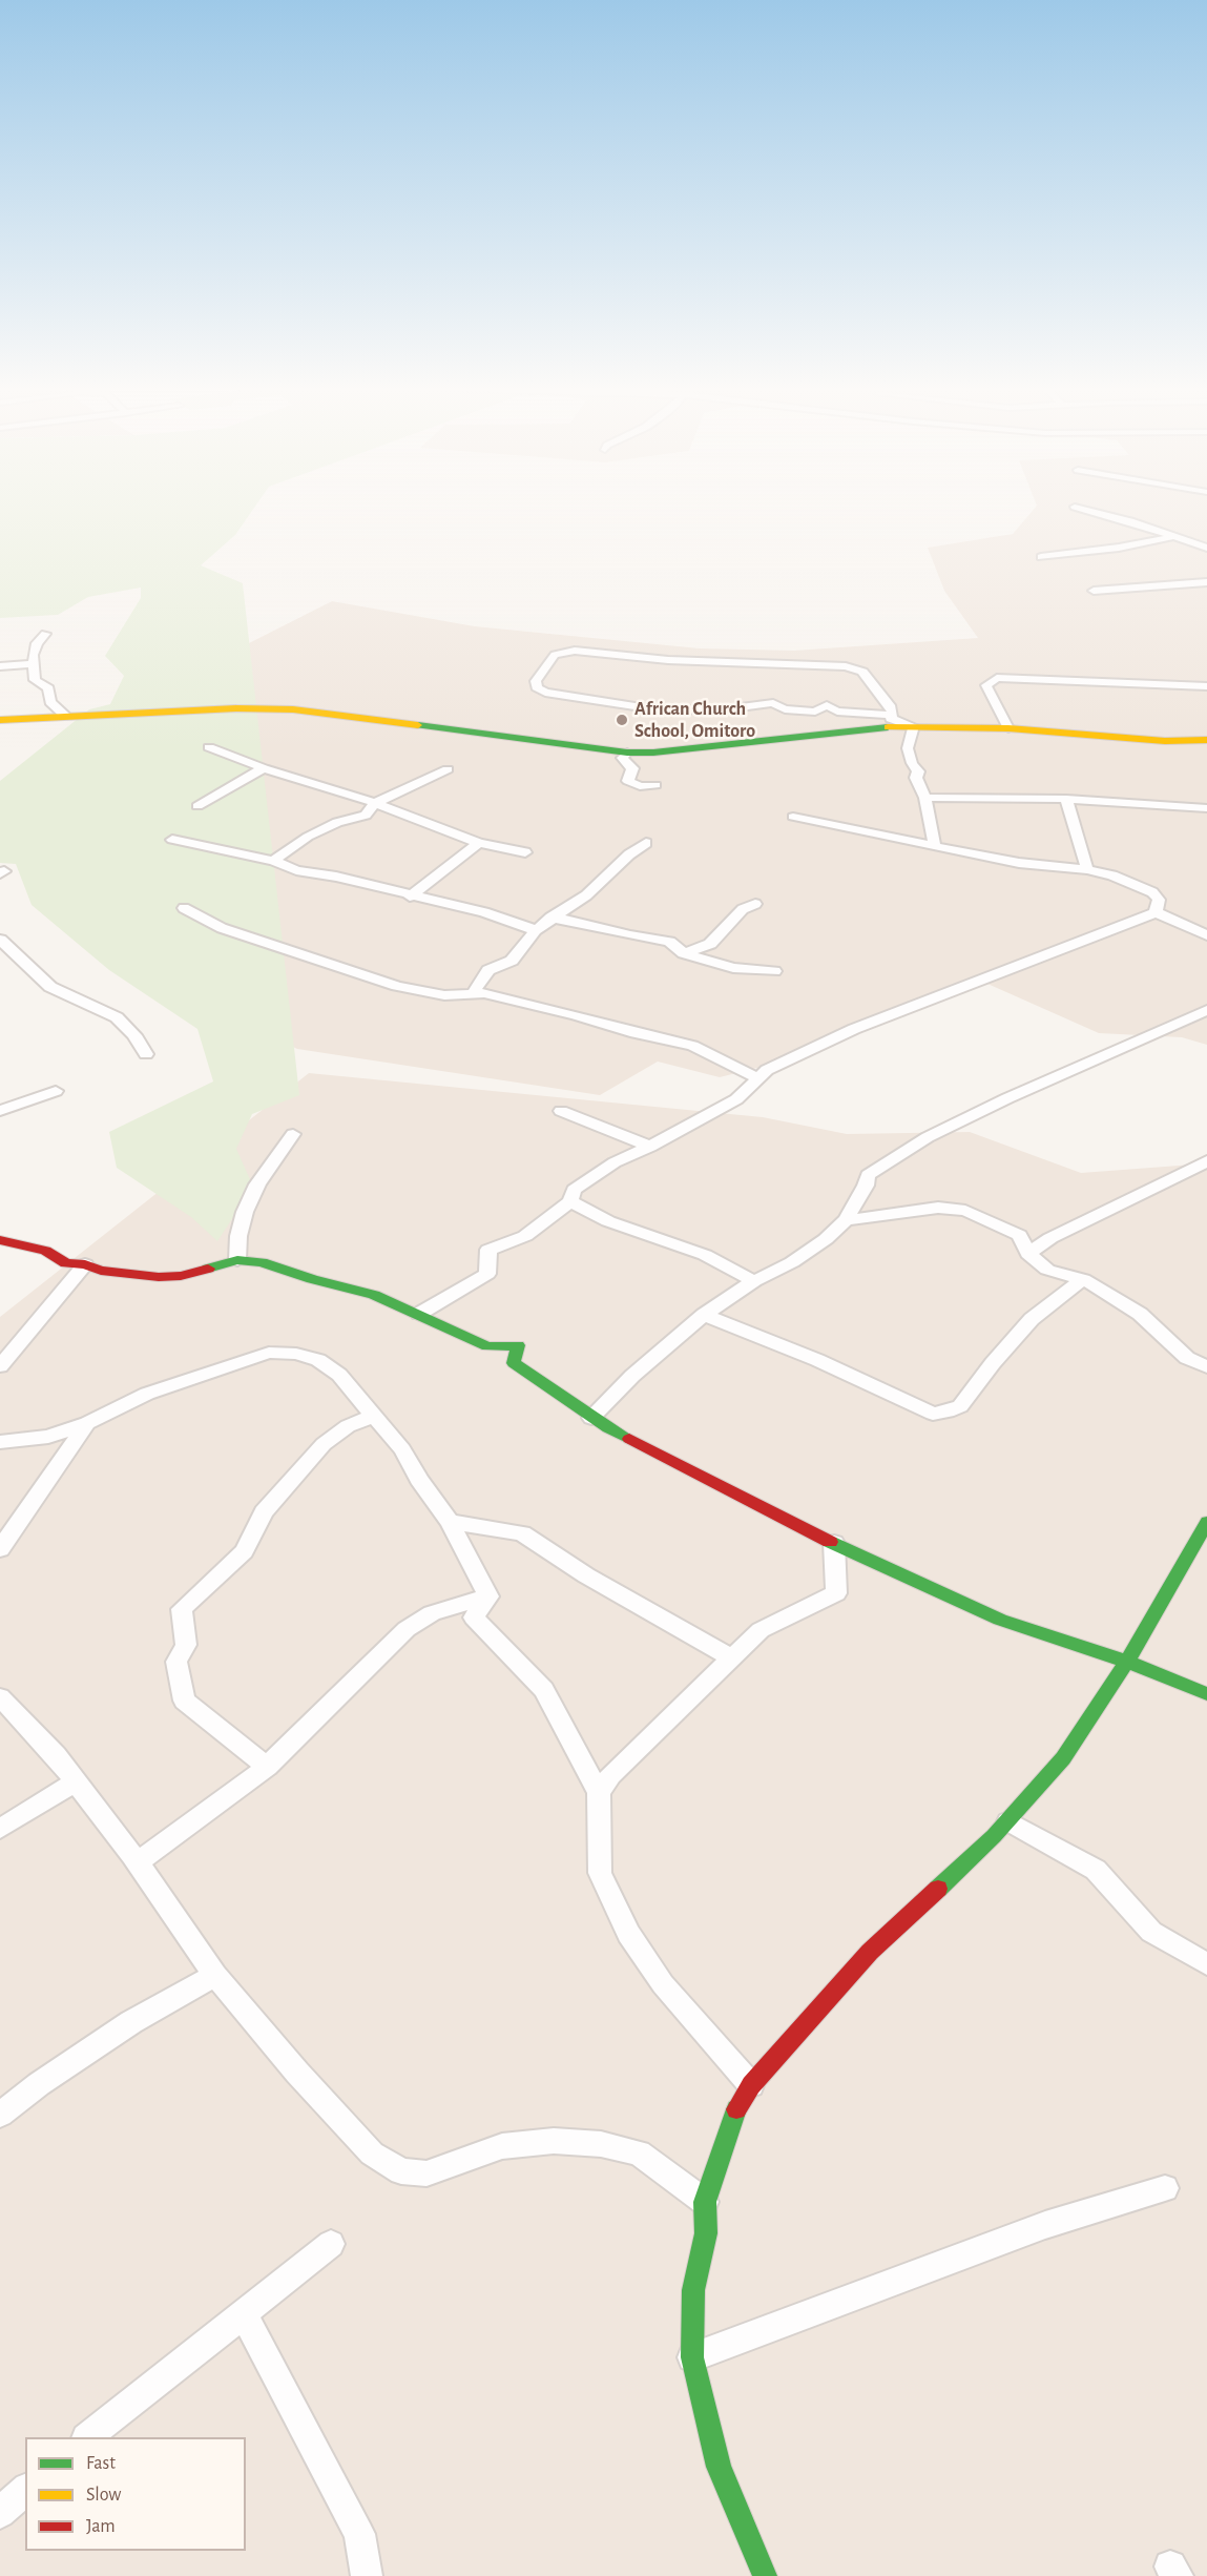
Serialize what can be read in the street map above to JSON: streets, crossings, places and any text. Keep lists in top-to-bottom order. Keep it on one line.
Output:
{"places":["African Church School, Omitoro"],"legend":["Fast","Slow","Jam"]}
